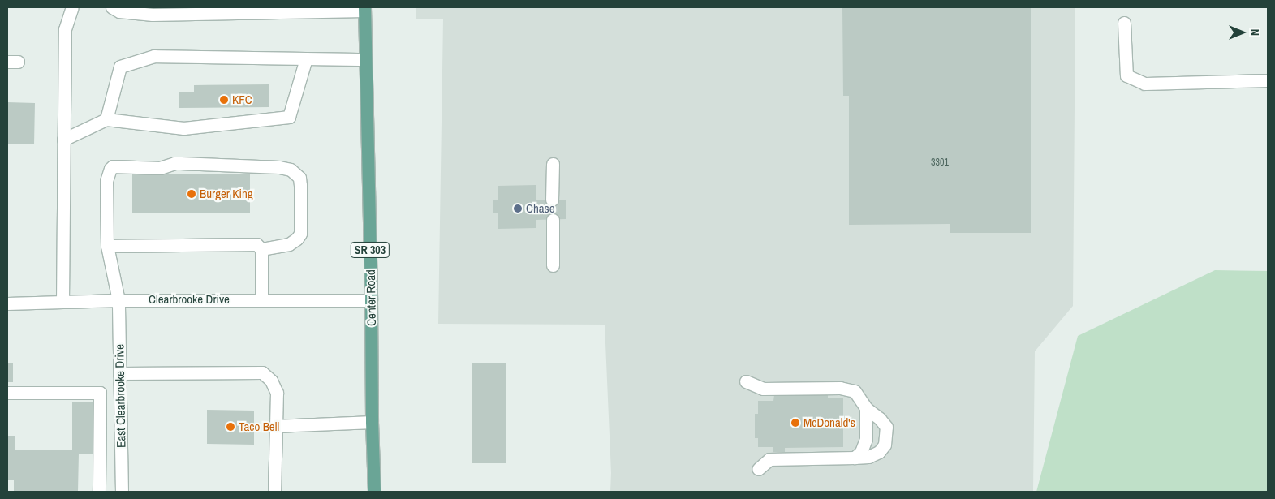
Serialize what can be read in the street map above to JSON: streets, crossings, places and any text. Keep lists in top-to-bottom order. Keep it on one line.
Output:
{"streets":{"main road":["SR 303","Center Road"],"street":["Clearbrooke Drive","East Clearbrooke Drive"]},"crossings":[["Center Road","Clearbrooke Drive"],["Clearbrooke Drive","East Clearbrooke Drive"]],"places":["KFC","Burger King","Chase","McDonald's","Taco Bell"],"house_numbers":["3301"],"north":"right"}
